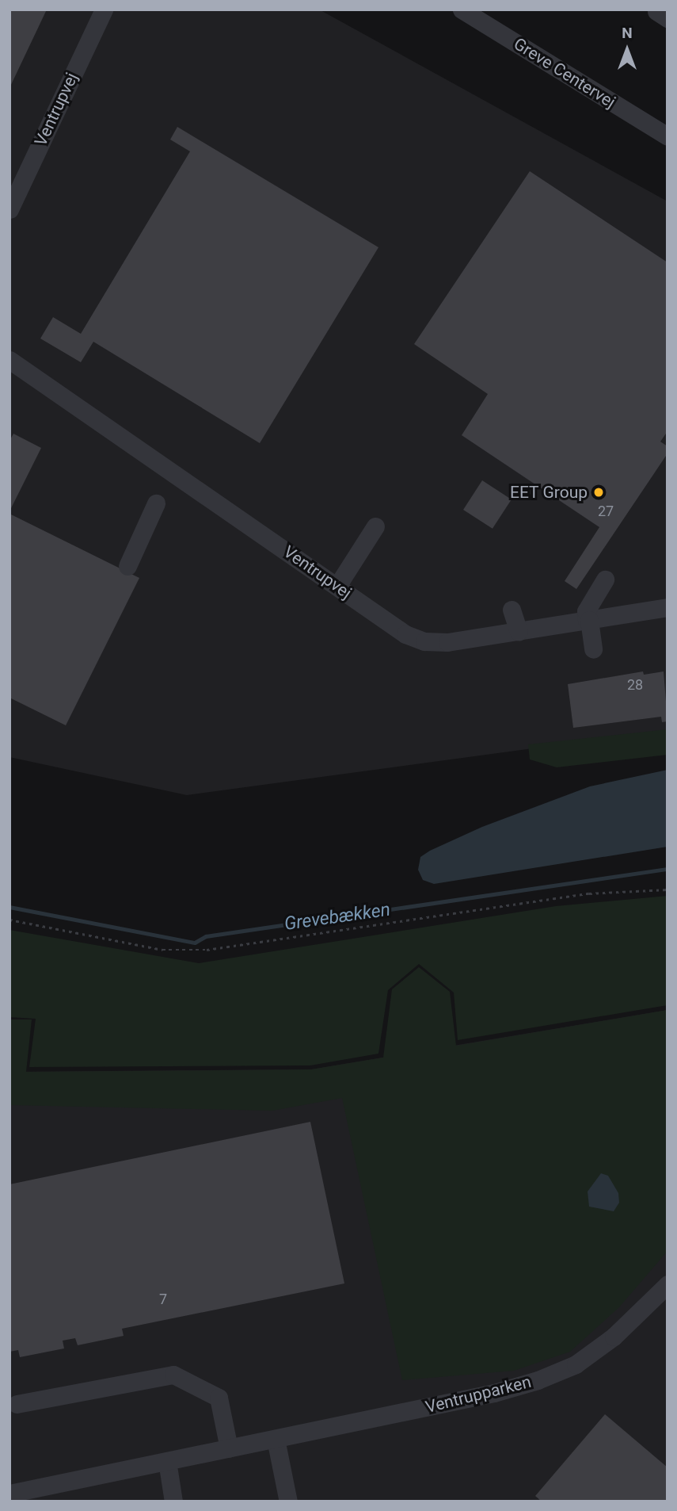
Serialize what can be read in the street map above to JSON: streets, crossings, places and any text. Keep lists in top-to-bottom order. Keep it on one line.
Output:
{"streets":{"street":["Greve Centervej","Ventrupvej","Ventrupparken"]},"water":["Grevebækken"],"places":["EET Group"],"house_numbers":["27","28","7"],"north":"top"}
